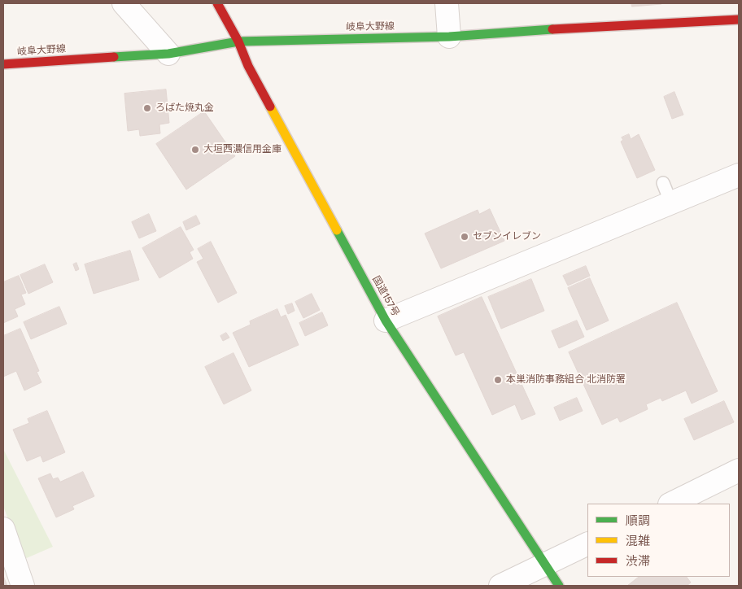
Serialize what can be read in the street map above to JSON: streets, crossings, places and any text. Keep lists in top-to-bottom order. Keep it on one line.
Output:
{"streets":{"main road":["岐阜大野線","国道157号"]},"crossings":[["岐阜大野線","国道157号"]],"places":["ろばた焼丸金","大垣西濃信用金庫","セブンイレブン","本巣消防事務組合 北消防署"],"legend":["順調","混雑","渋滞"]}
